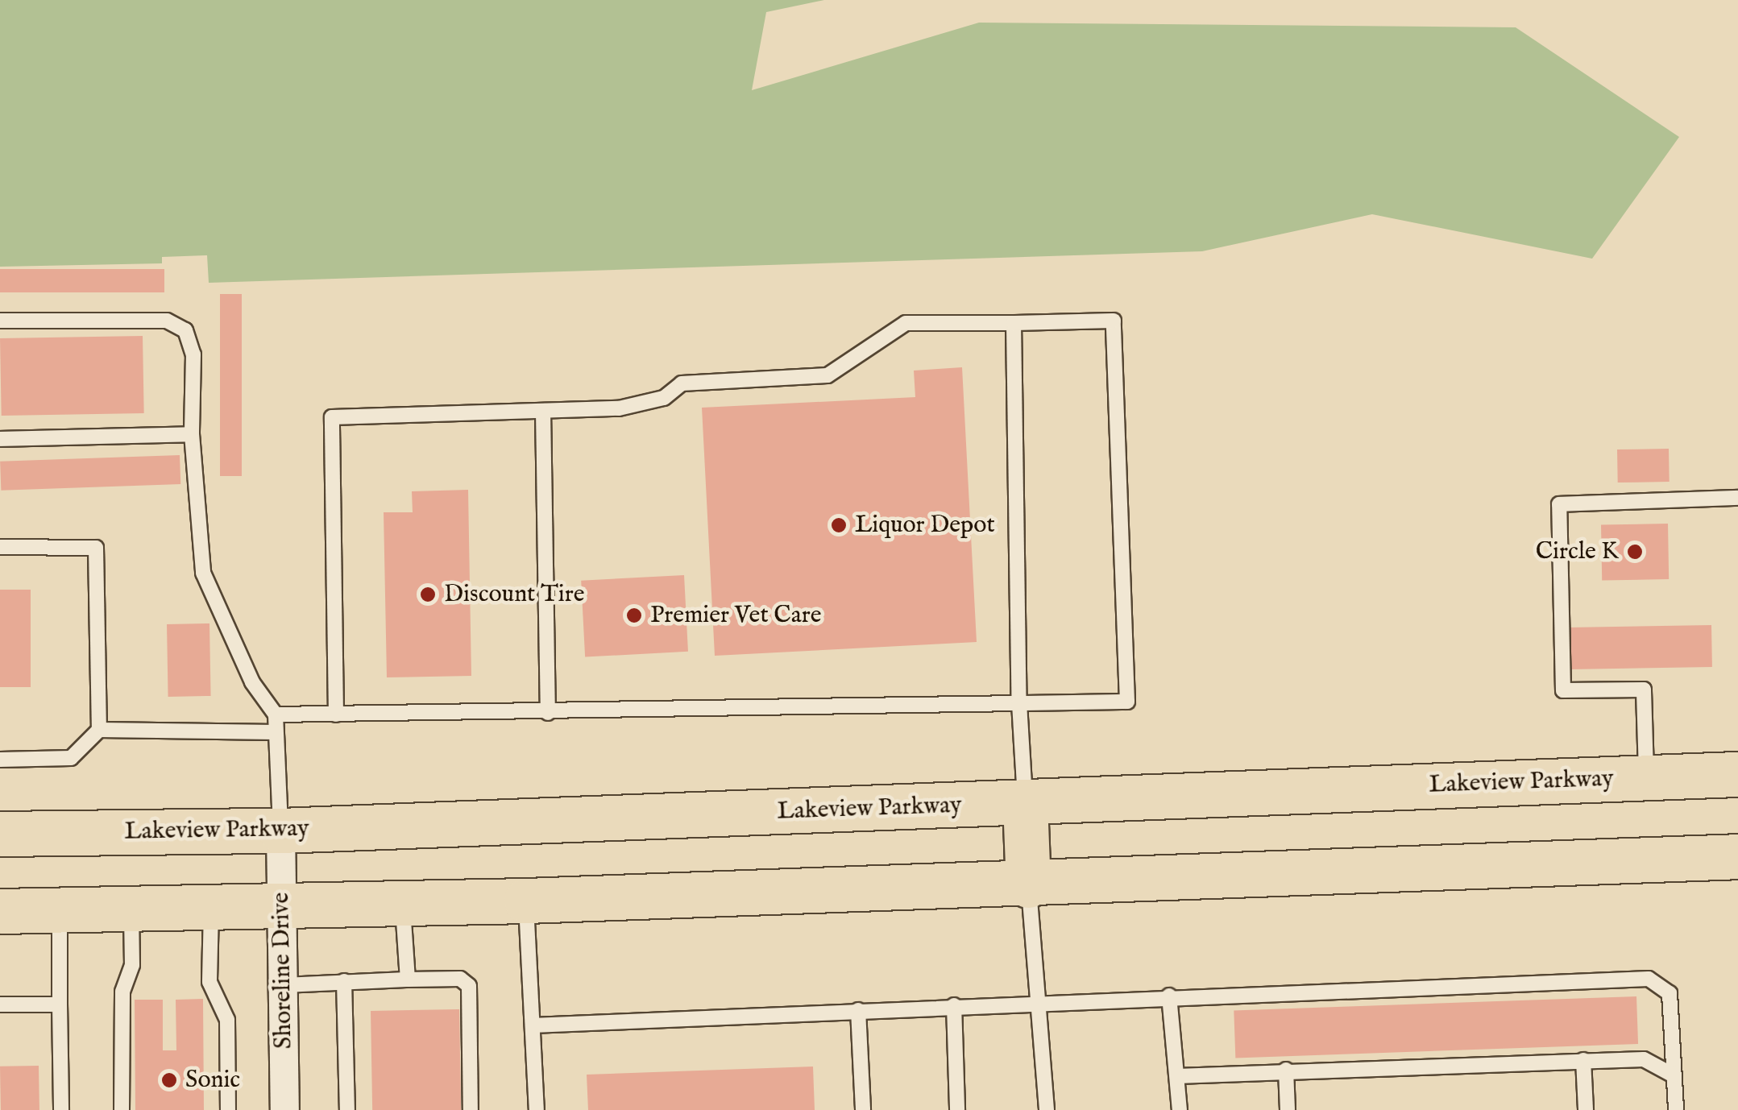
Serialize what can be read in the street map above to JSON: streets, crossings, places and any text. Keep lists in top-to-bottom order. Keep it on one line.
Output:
{"streets":{"main road":["Lakeview Parkway"],"street":["Shoreline Drive"]},"crossings":[["Lakeview Parkway","Shoreline Drive"]],"places":["Liquor Depot","Circle K","Discount Tire","Premier Vet Care","Sonic"]}
